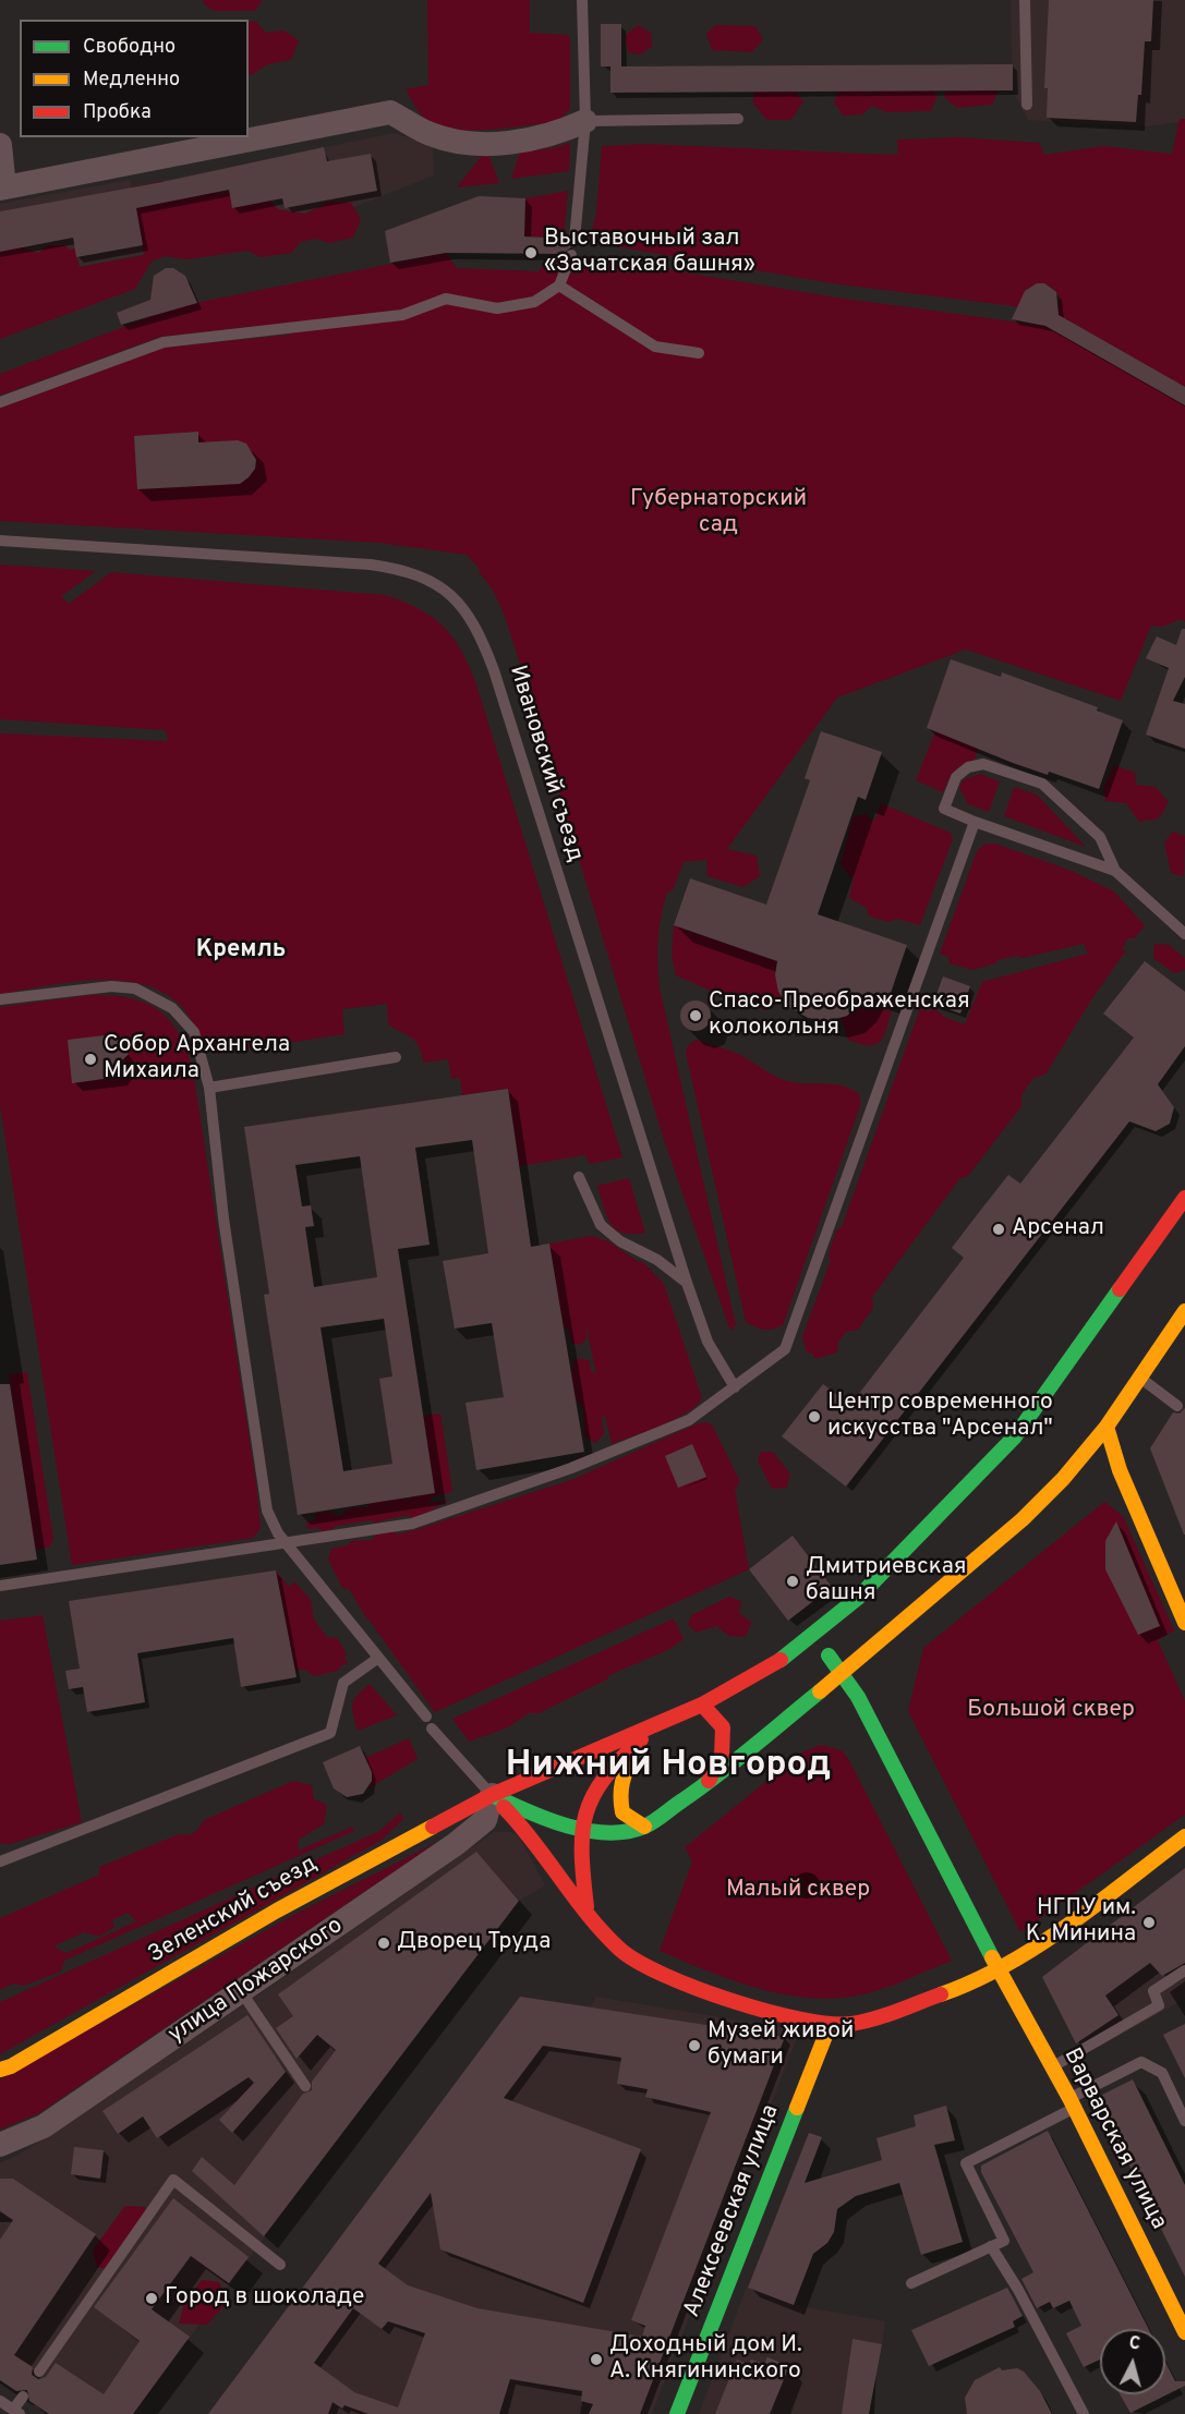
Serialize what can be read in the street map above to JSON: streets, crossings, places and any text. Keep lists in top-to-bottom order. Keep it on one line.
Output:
{"streets":{"street":["Зеленский съезд","улица Пожарского","Варварская улица","Алексеевская улица"],"lane":["Ивановский съезд"]},"crossings":[["Зеленский съезд","улица Пожарского"],["Зеленский съезд","Варварская улица"]],"districts":["Кремль","Нижний Новгород"],"parks":["Губернаторский сад","Большой сквер","Малый сквер"],"places":["Выставочный зал «Зачатская башня»","Спасо-Преображенская колокольня","Собор Архангела Михаила","Арсенал","Центр современного искусства \"Арсенал\"","Дмитриевская башня","НГПУ им. К. Минина","Дворец Труда","Музей живой бумаги","Город в шоколаде","Доходный дом И. А. Княгининского"],"legend":["Свободно","Медленно","Пробка"],"north":"top"}
